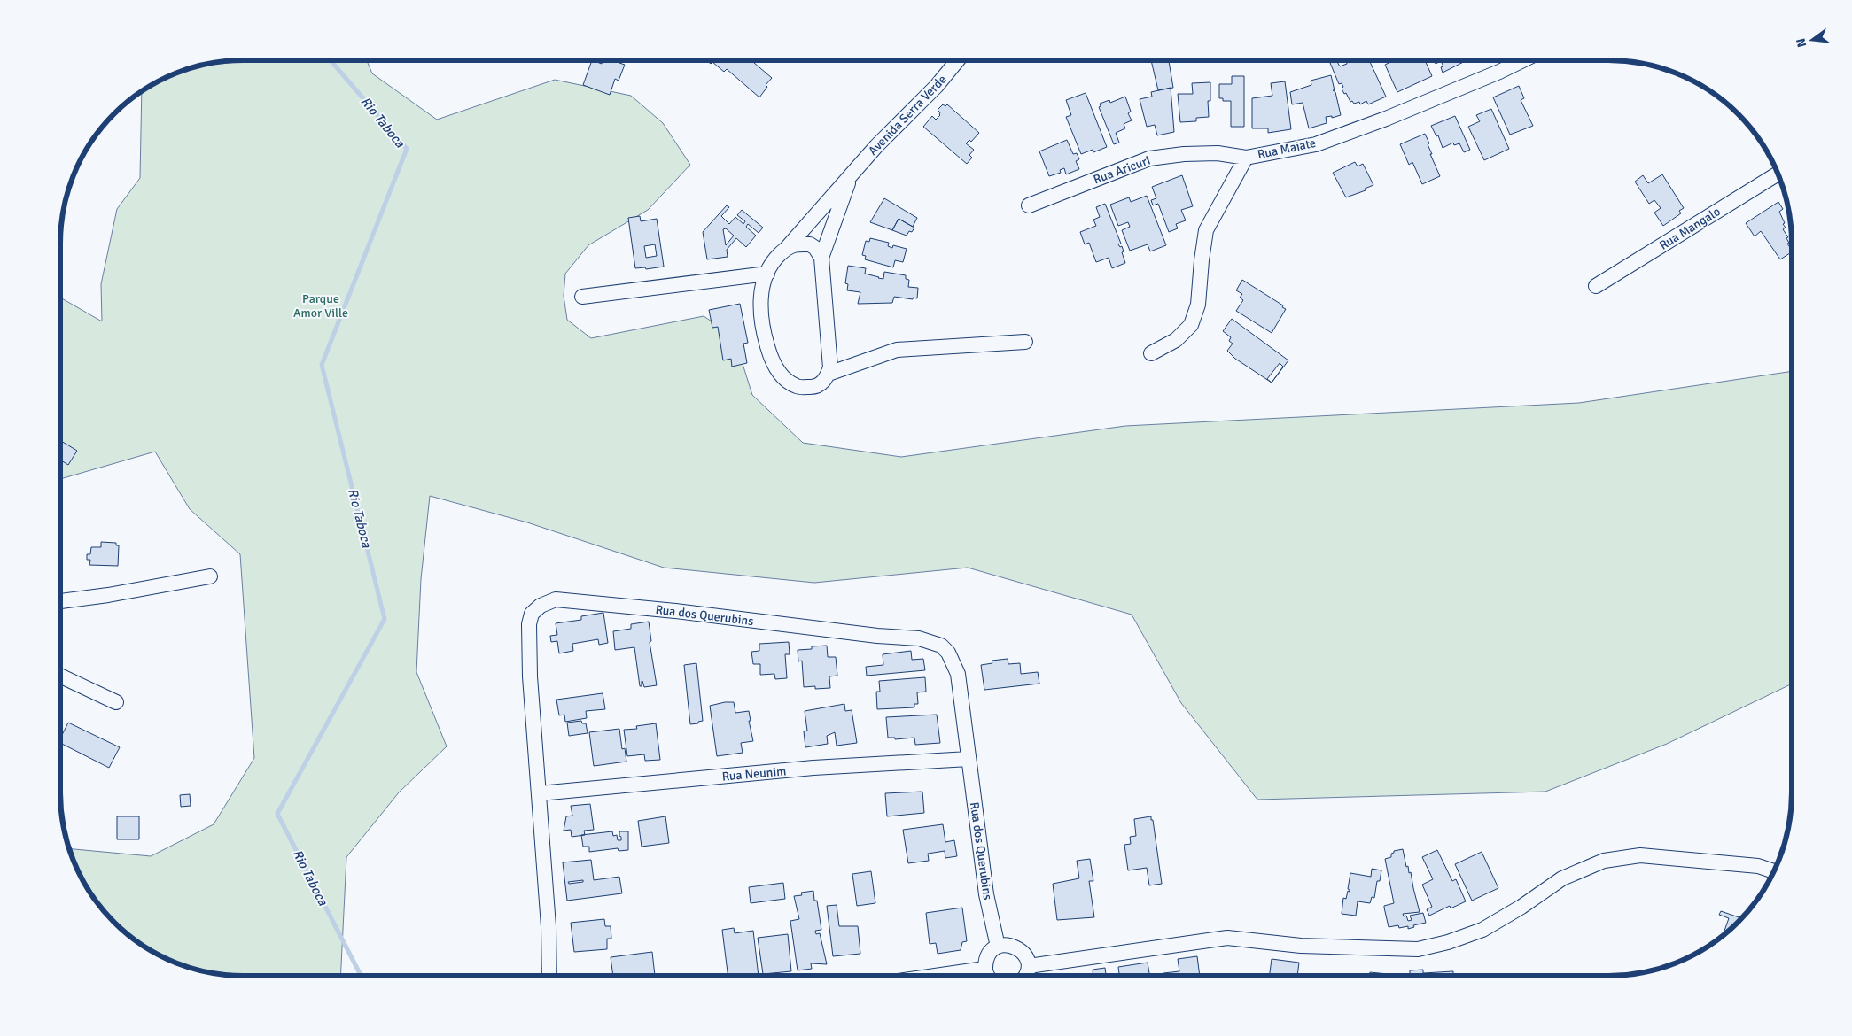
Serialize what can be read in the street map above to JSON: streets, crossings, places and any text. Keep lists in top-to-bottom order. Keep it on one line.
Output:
{"streets":{"street":["Avenida Serra Verde","Rua Maiate","Rua Aricuri","Rua Mangalo","Rua dos Querubins","Rua Neunim"]},"crossings":[["Rua Maiate","Rua Aricuri"],["Rua dos Querubins","Rua Neunim"]],"water":["Rio Taboca"],"parks":["Parque Amor Ville"],"north":"left"}
